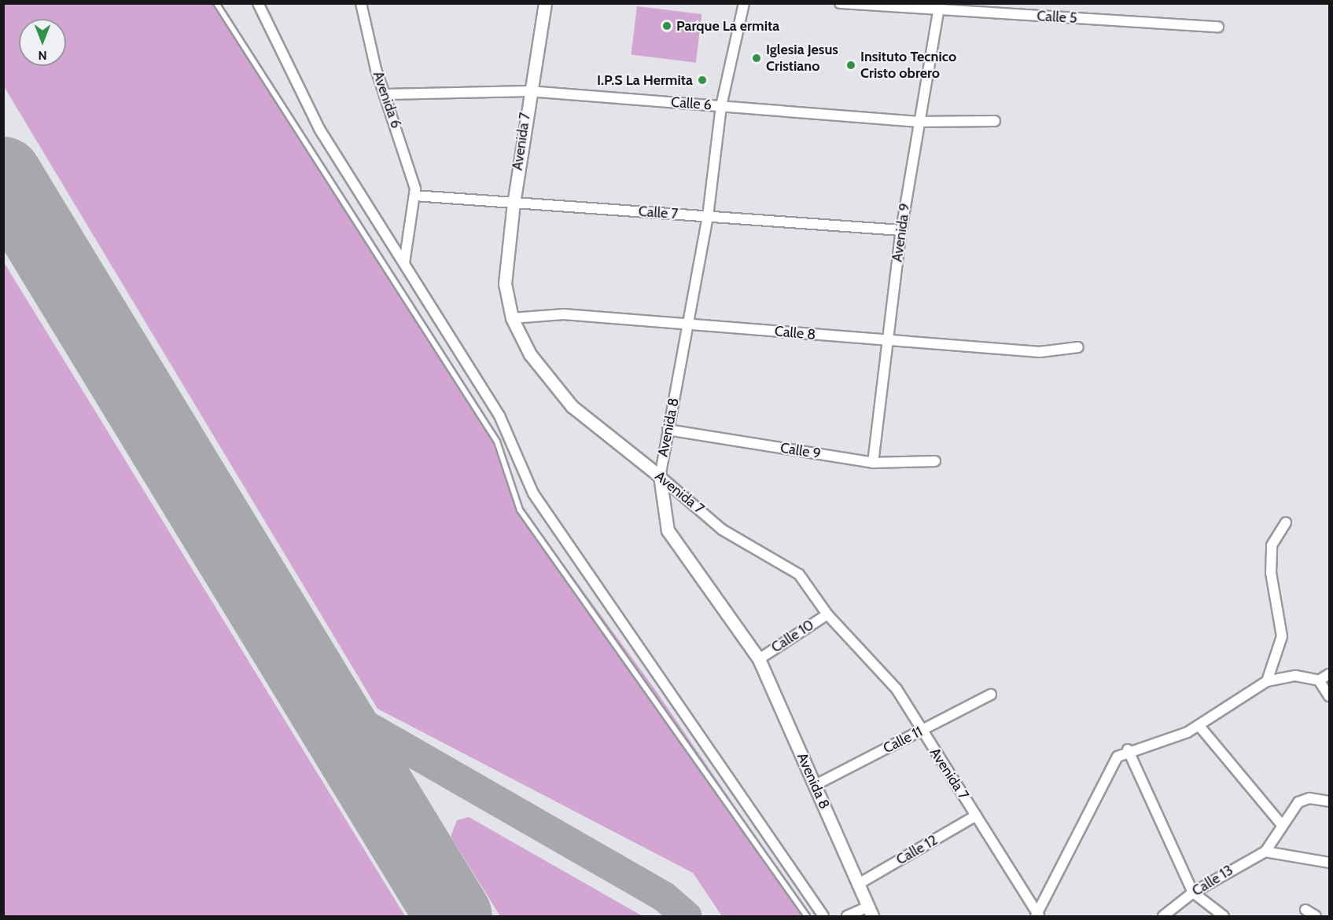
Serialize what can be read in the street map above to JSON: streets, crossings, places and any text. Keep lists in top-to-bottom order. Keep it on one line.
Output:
{"streets":{"street":["Calle 5","Avenida 6","Calle 6","Avenida 7","Calle 7","Avenida 9","Calle 8","Avenida 8","Calle 9","Calle 10","Calle 11","Calle 12","Calle 13"]},"crossings":[["Calle 5","Avenida 9"],["Avenida 6","Calle 6"],["Avenida 6","Calle 7"],["Calle 6","Avenida 7"],["Calle 6","Avenida 9"],["Calle 6","Avenida 8"],["Avenida 7","Calle 7"],["Avenida 7","Calle 8"],["Avenida 7","Avenida 8"],["Avenida 7","Calle 10"],["Avenida 7","Calle 11"],["Avenida 7","Calle 12"],["Calle 7","Avenida 9"],["Calle 7","Avenida 8"],["Avenida 9","Calle 8"],["Avenida 9","Calle 9"],["Calle 8","Avenida 8"],["Avenida 8","Calle 9"],["Avenida 8","Calle 10"],["Avenida 8","Calle 11"],["Avenida 8","Calle 12"]],"places":["Parque La ermita","Iglesia Jesus Cristiano","Insituto Tecnico Cristo obrero","I.P.S La Hermita"],"north":"bottom"}
